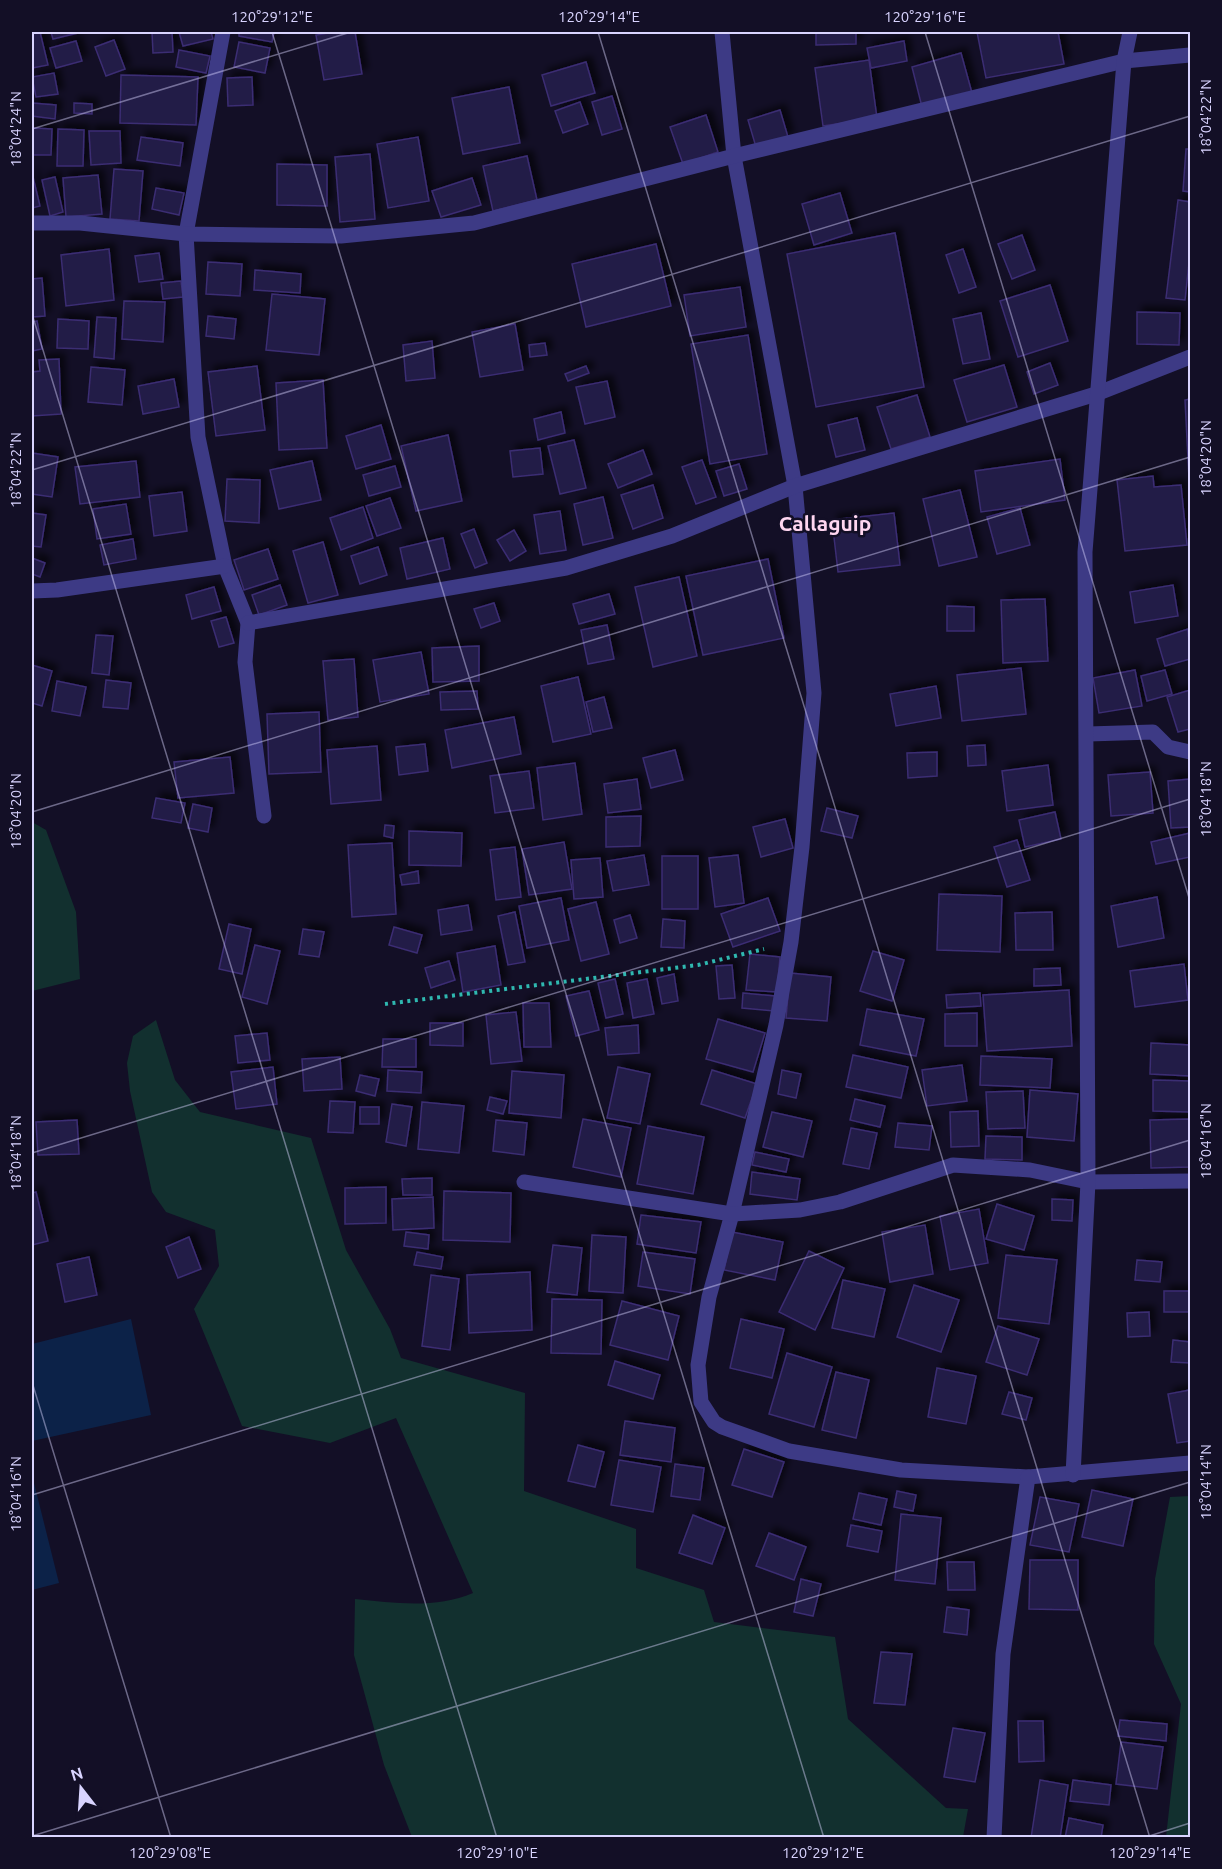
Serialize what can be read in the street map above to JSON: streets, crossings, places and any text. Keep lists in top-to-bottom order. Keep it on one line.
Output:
{"districts":["Callaguip"],"north":"top","coordinates":["120°29'12\"E","120°29'14\"E","120°29'16\"E","18°04'22\"N","18°04'24\"N","18°04'20\"N","18°04'18\"N","18°04'16\"N","18°04'14\"N","120°29'08\"E","120°29'10\"E"]}
